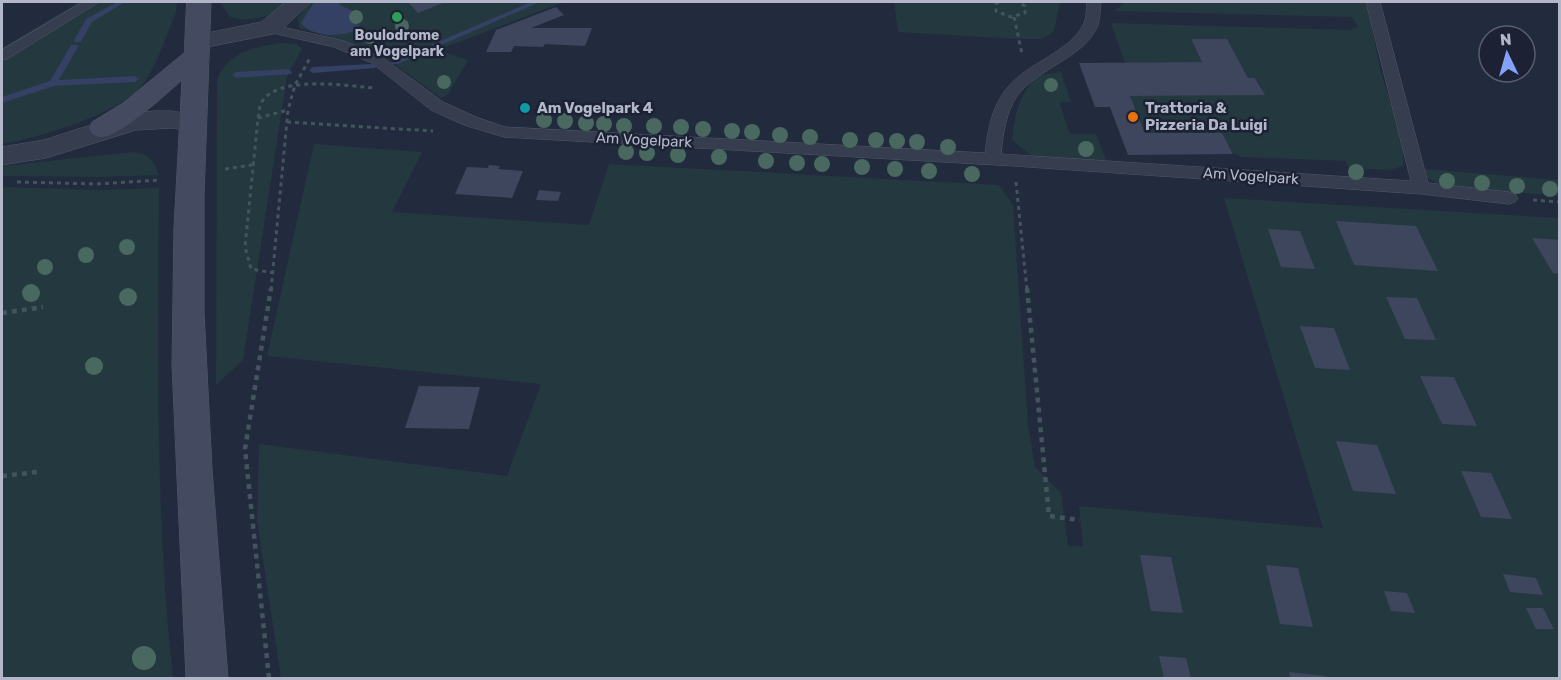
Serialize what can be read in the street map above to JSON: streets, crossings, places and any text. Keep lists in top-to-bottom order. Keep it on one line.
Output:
{"streets":{"lane":["Am Vogelpark"]},"places":["Boulodrome am Vogelpark","Am Vogelpark 4","Trattoria & Pizzeria Da Luigi"],"north":"top"}
